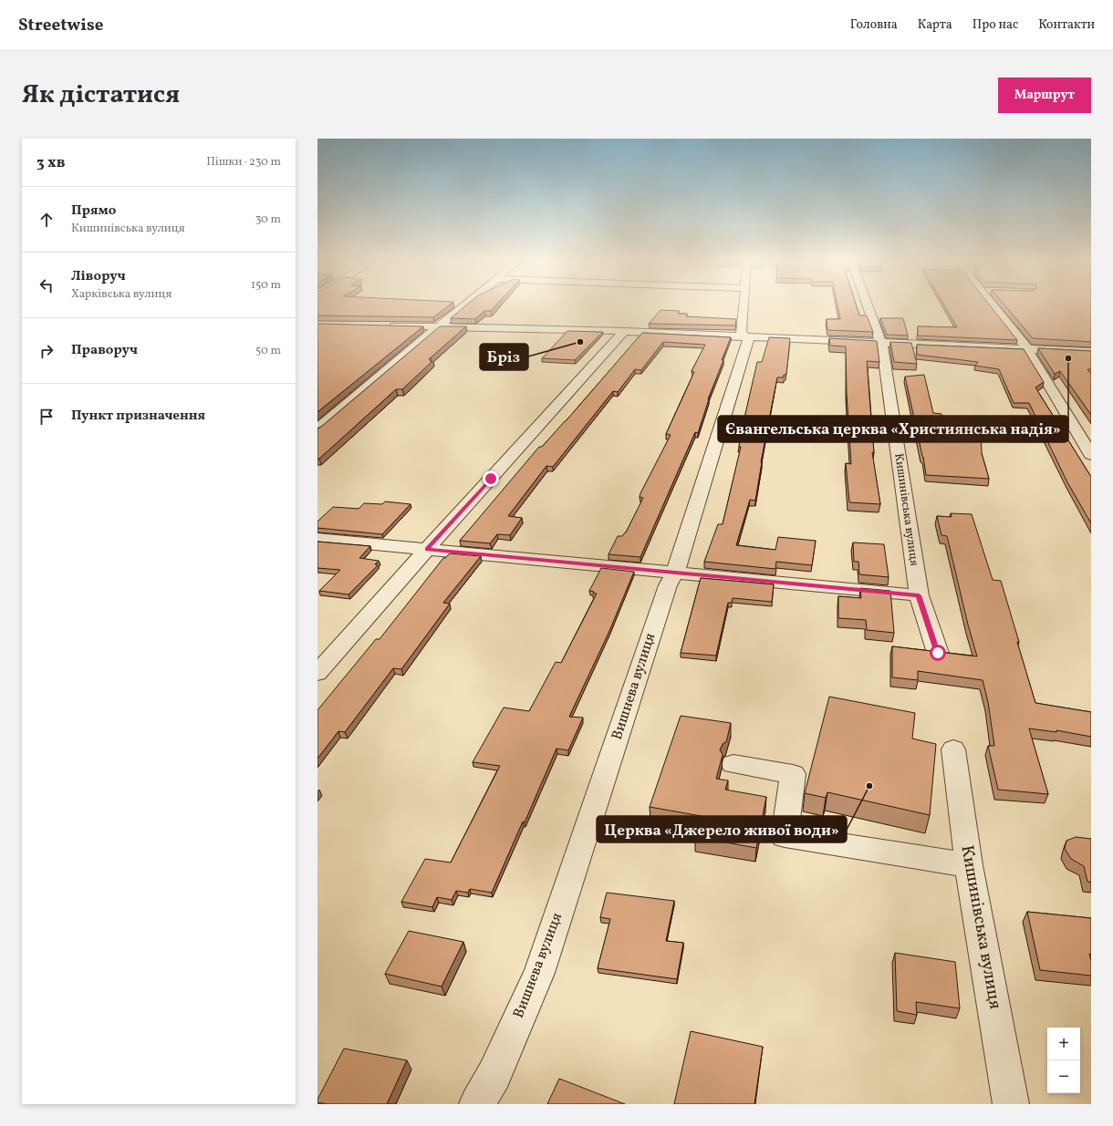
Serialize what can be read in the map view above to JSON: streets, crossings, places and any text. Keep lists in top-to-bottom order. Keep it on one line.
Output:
{"streets":{"street":["Кишинівська вулиця","Вишнева вулиця"]},"places":["Бріз","Євангельська церква «Християнська надія»","Церква «Джерело живої води»"],"page":{"header":"Streetwise","nav":["Головна","Карта","Про нас","Контакти"],"title":"Як дістатися","buttons":"Маршрут","heading":["3 хв","Пішки · 230 m"],"list":[["Прямо","Кишинівська вулиця","30 m"],["Ліворуч","Харківська вулиця","150 m"],["Праворуч","50 m"],"Пункт призначення"],"map_buttons":["+","−"]}}
